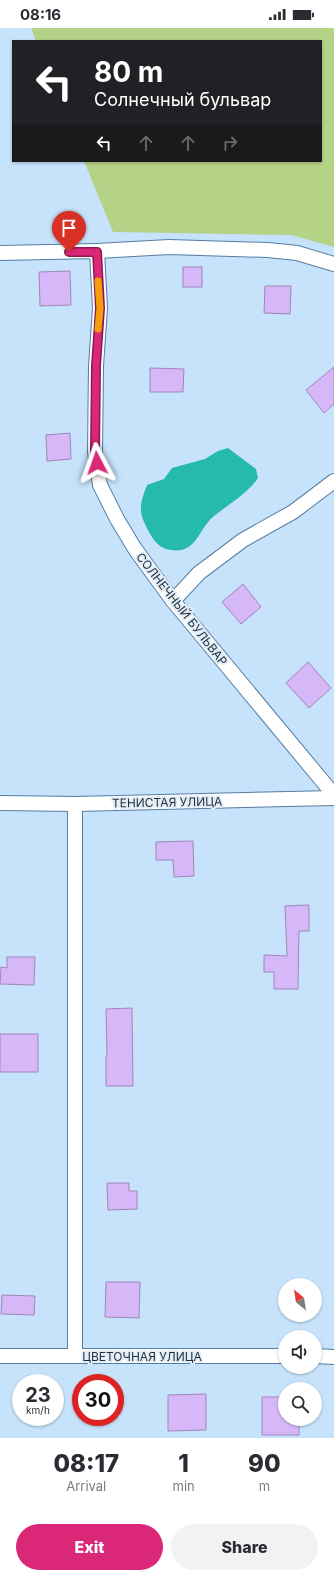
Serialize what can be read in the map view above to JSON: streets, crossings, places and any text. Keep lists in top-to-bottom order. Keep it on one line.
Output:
{"streets":{"street":["СОЛНЕЧНЫЙ БУЛЬВАР","ТЕНИСТАЯ УЛИЦА","ЦВЕТОЧНАЯ УЛИЦА"]},"north":"top left","page":{"status":"08:16","turn":["80 m","Солнечный бульвар"],"speed":"23 km/h","limit":"30","eta":["08:17","Arrival","1","min","90","m"],"buttons":["Exit","Share"]}}
